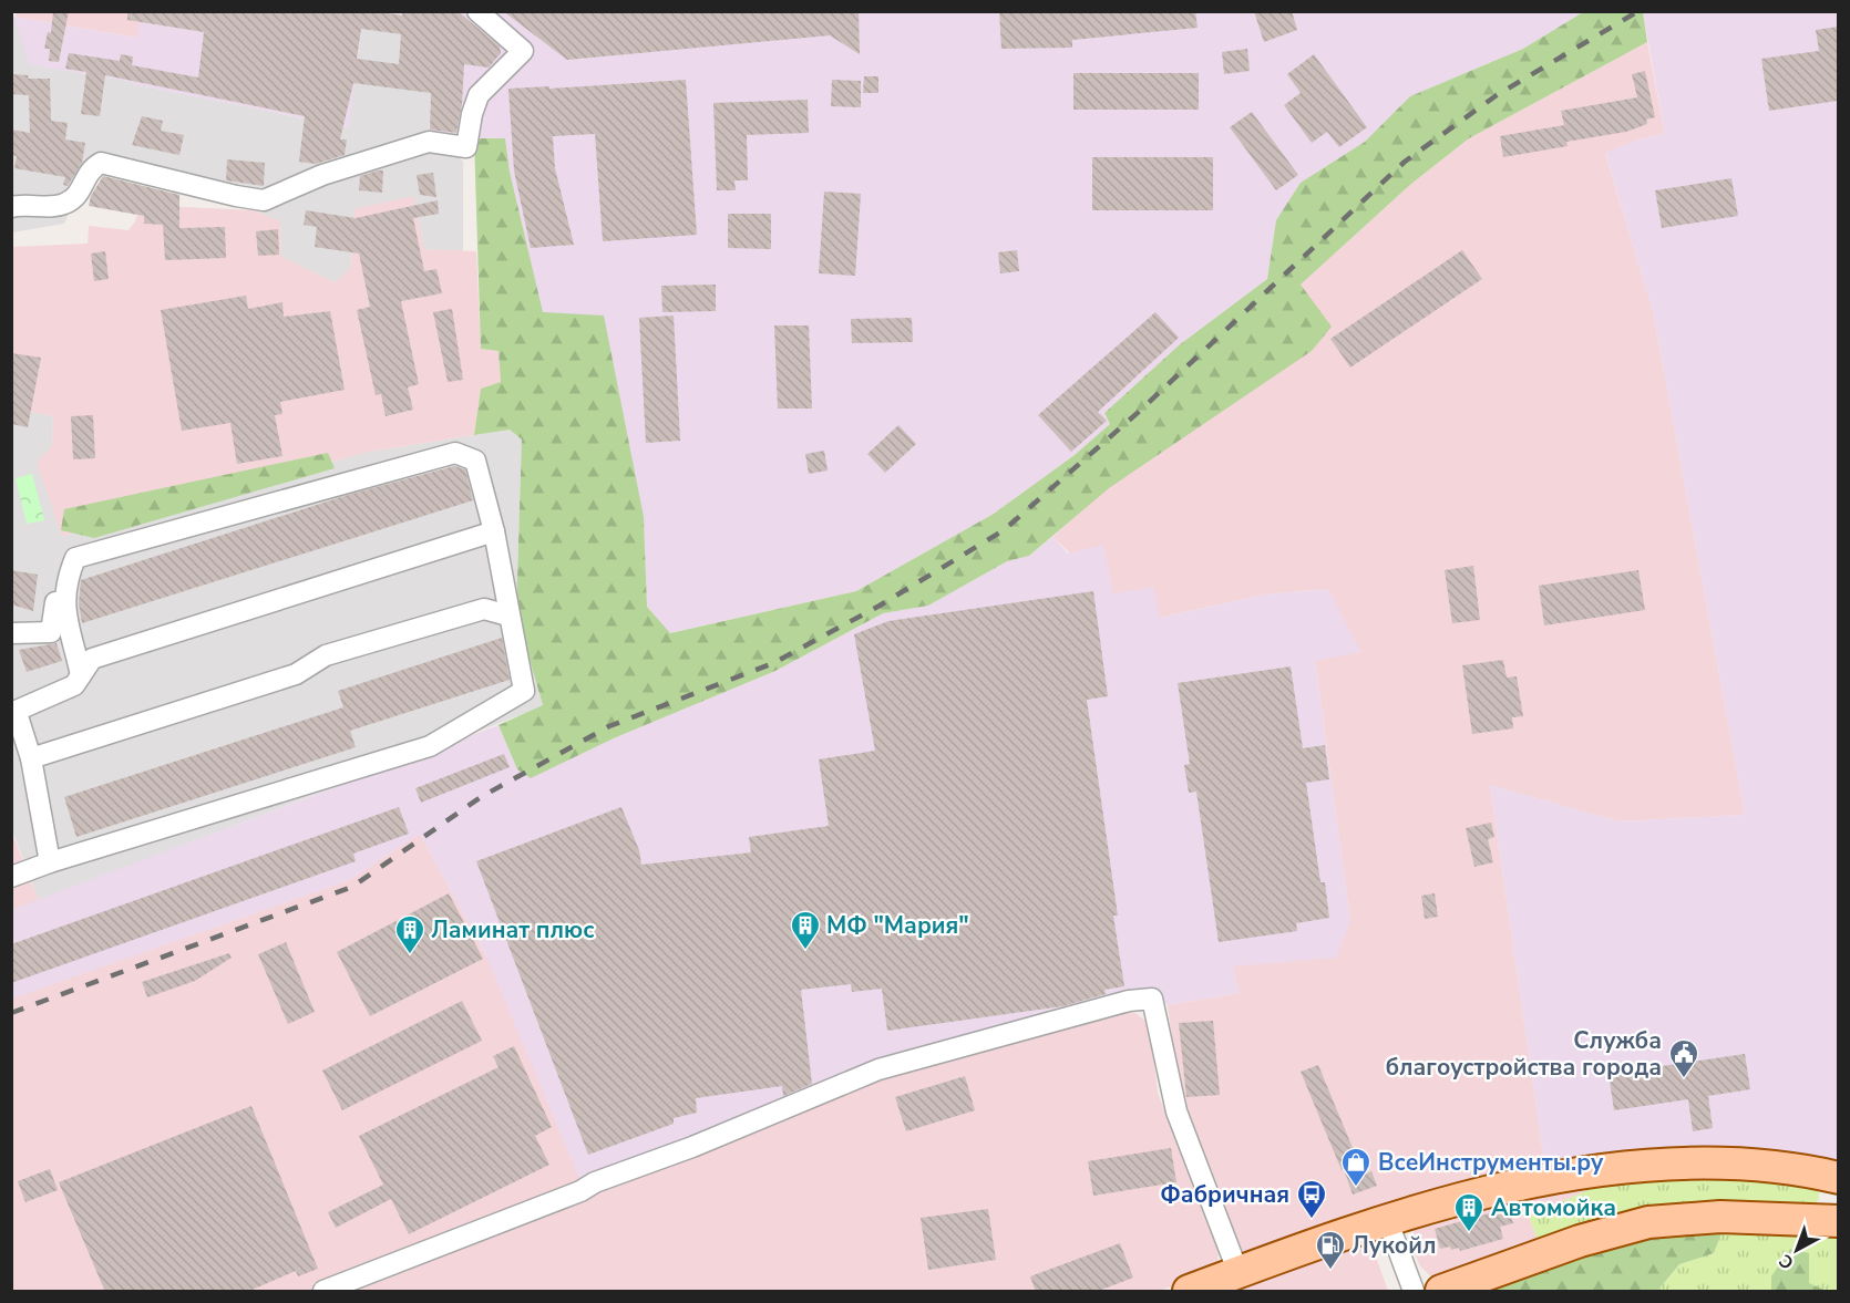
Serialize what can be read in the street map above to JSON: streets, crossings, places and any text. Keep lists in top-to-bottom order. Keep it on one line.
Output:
{"places":{"building":["МФ \"Мария\"","Ламинат плюс","Автомойка"],"public building":["Служба благоустройства города"],"shop":["ВсеИнструменты.ру"],"bus stop":["Фабричная"],"fuel station":["Лукойл"]},"north":"bottom left"}
